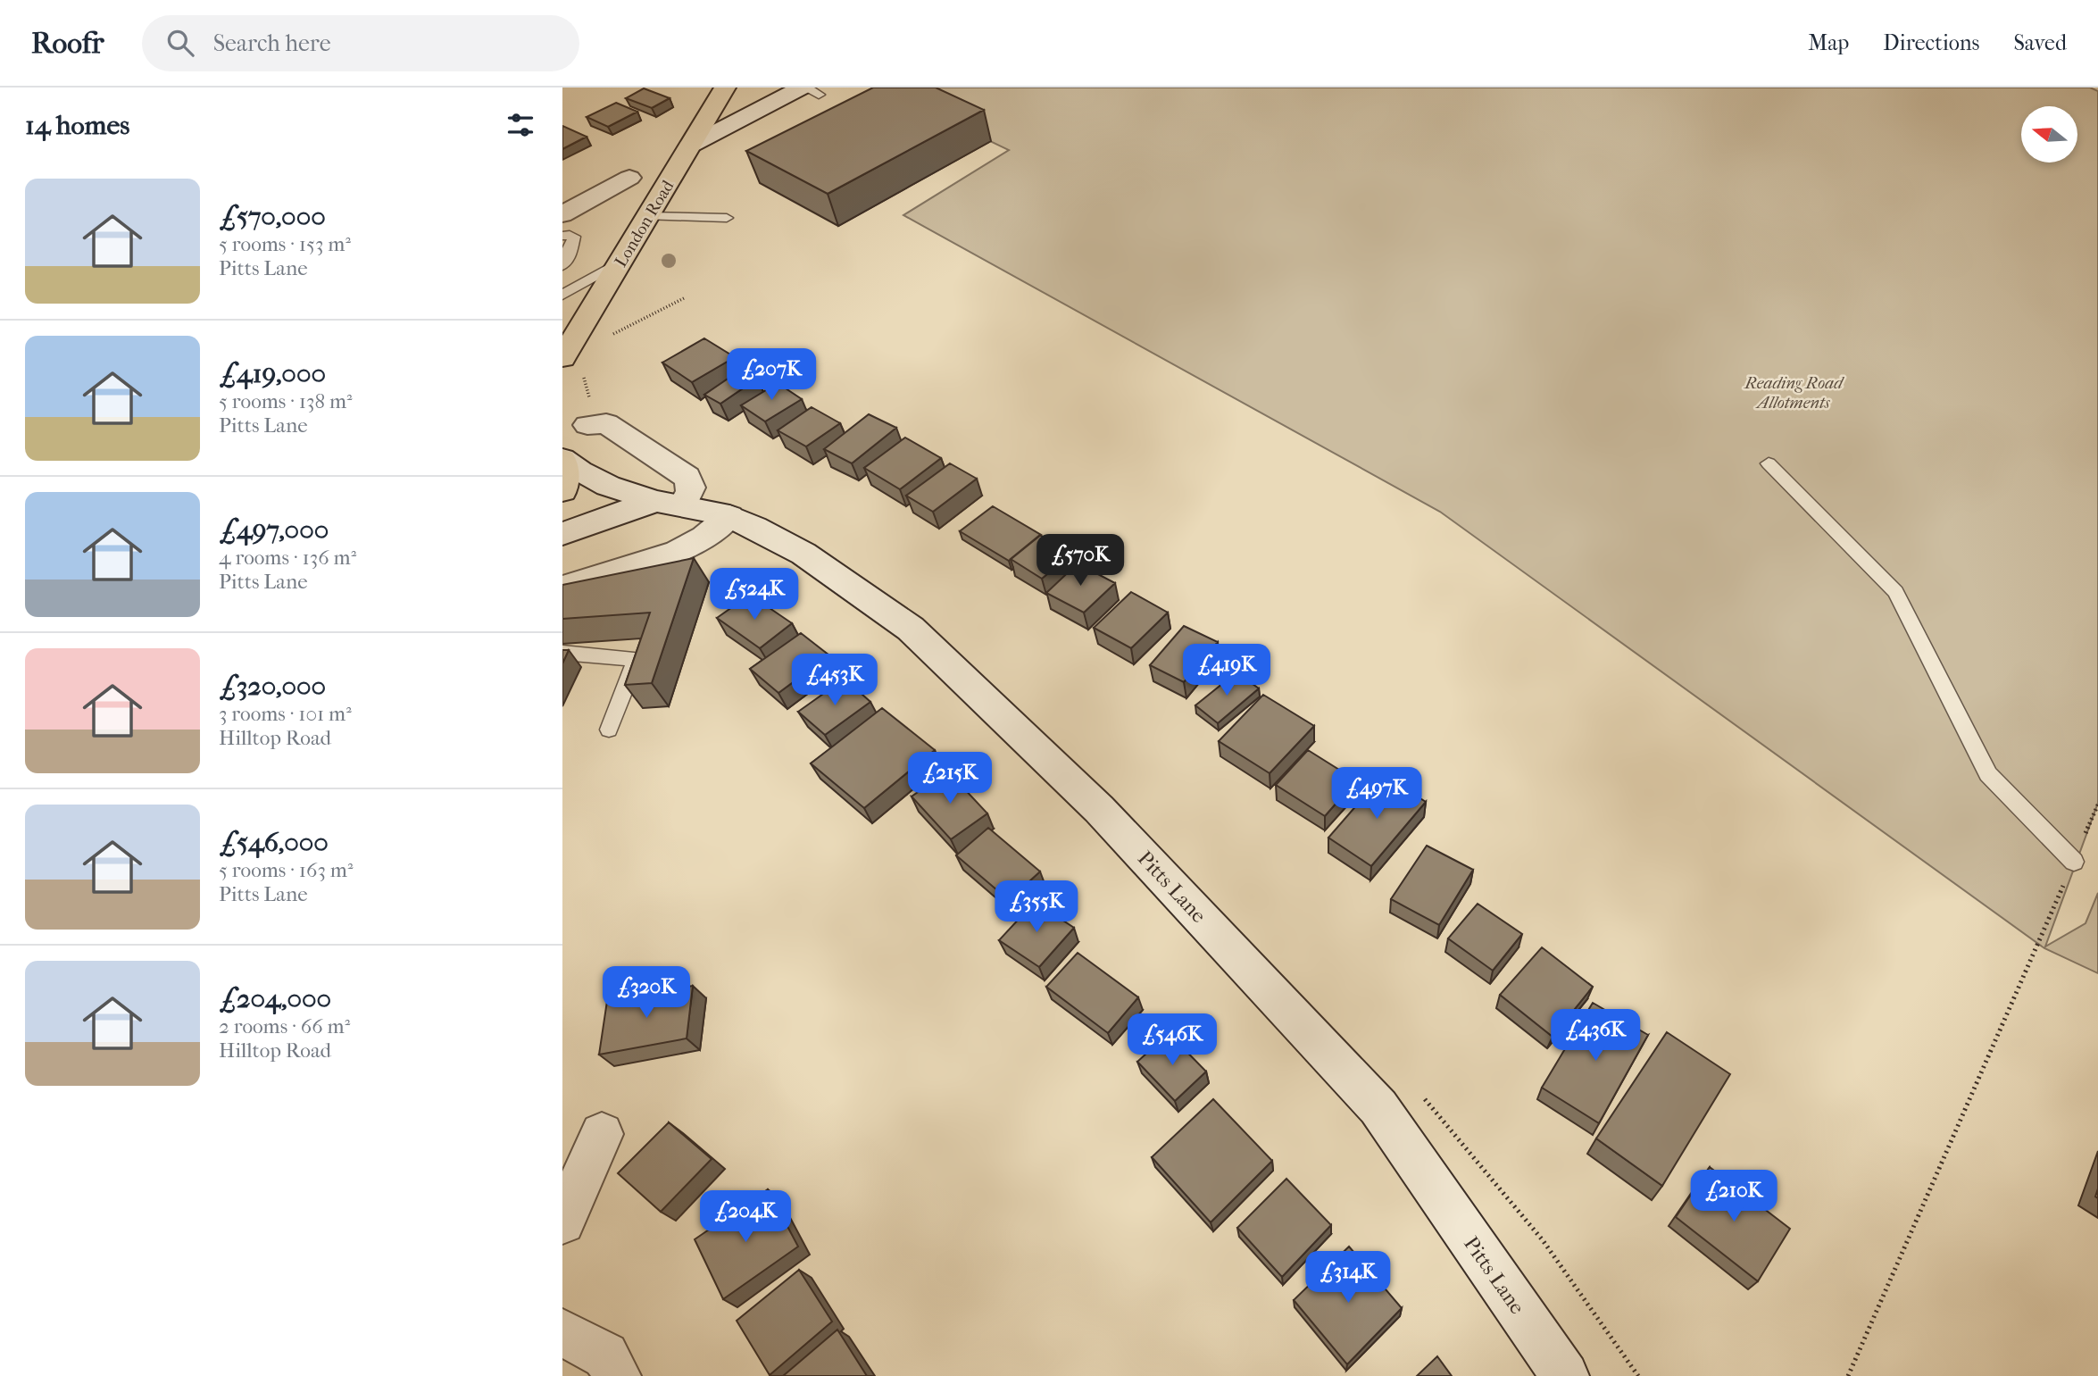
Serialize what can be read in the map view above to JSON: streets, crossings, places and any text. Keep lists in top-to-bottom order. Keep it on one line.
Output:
{"streets":{"main road":["London Road","Pitts Lane"]},"parks":["Reading Road Allotments"],"north":"left","page":{"header":"Roofr","search":"Search here","nav":["Map","Directions","Saved"],"heading":"14 homes","list":[{"name":"£570,000","note":"5 rooms · 153 m² · Pitts Lane"},{"name":"£419,000","note":"5 rooms · 138 m² · Pitts Lane"},{"name":"£497,000","note":"4 rooms · 136 m² · Pitts Lane"},{"name":"£320,000","note":"3 rooms · 101 m² · Hilltop Road"},{"name":"£546,000","note":"5 rooms · 163 m² · Pitts Lane"},{"name":"£204,000","note":"2 rooms · 66 m² · Hilltop Road"}],"price":["£207K","£570K","£524K","£419K","£453K","£215K","£497K","£355K","£320K","£436K","£546K","£210K","£204K","£314K"]}}
